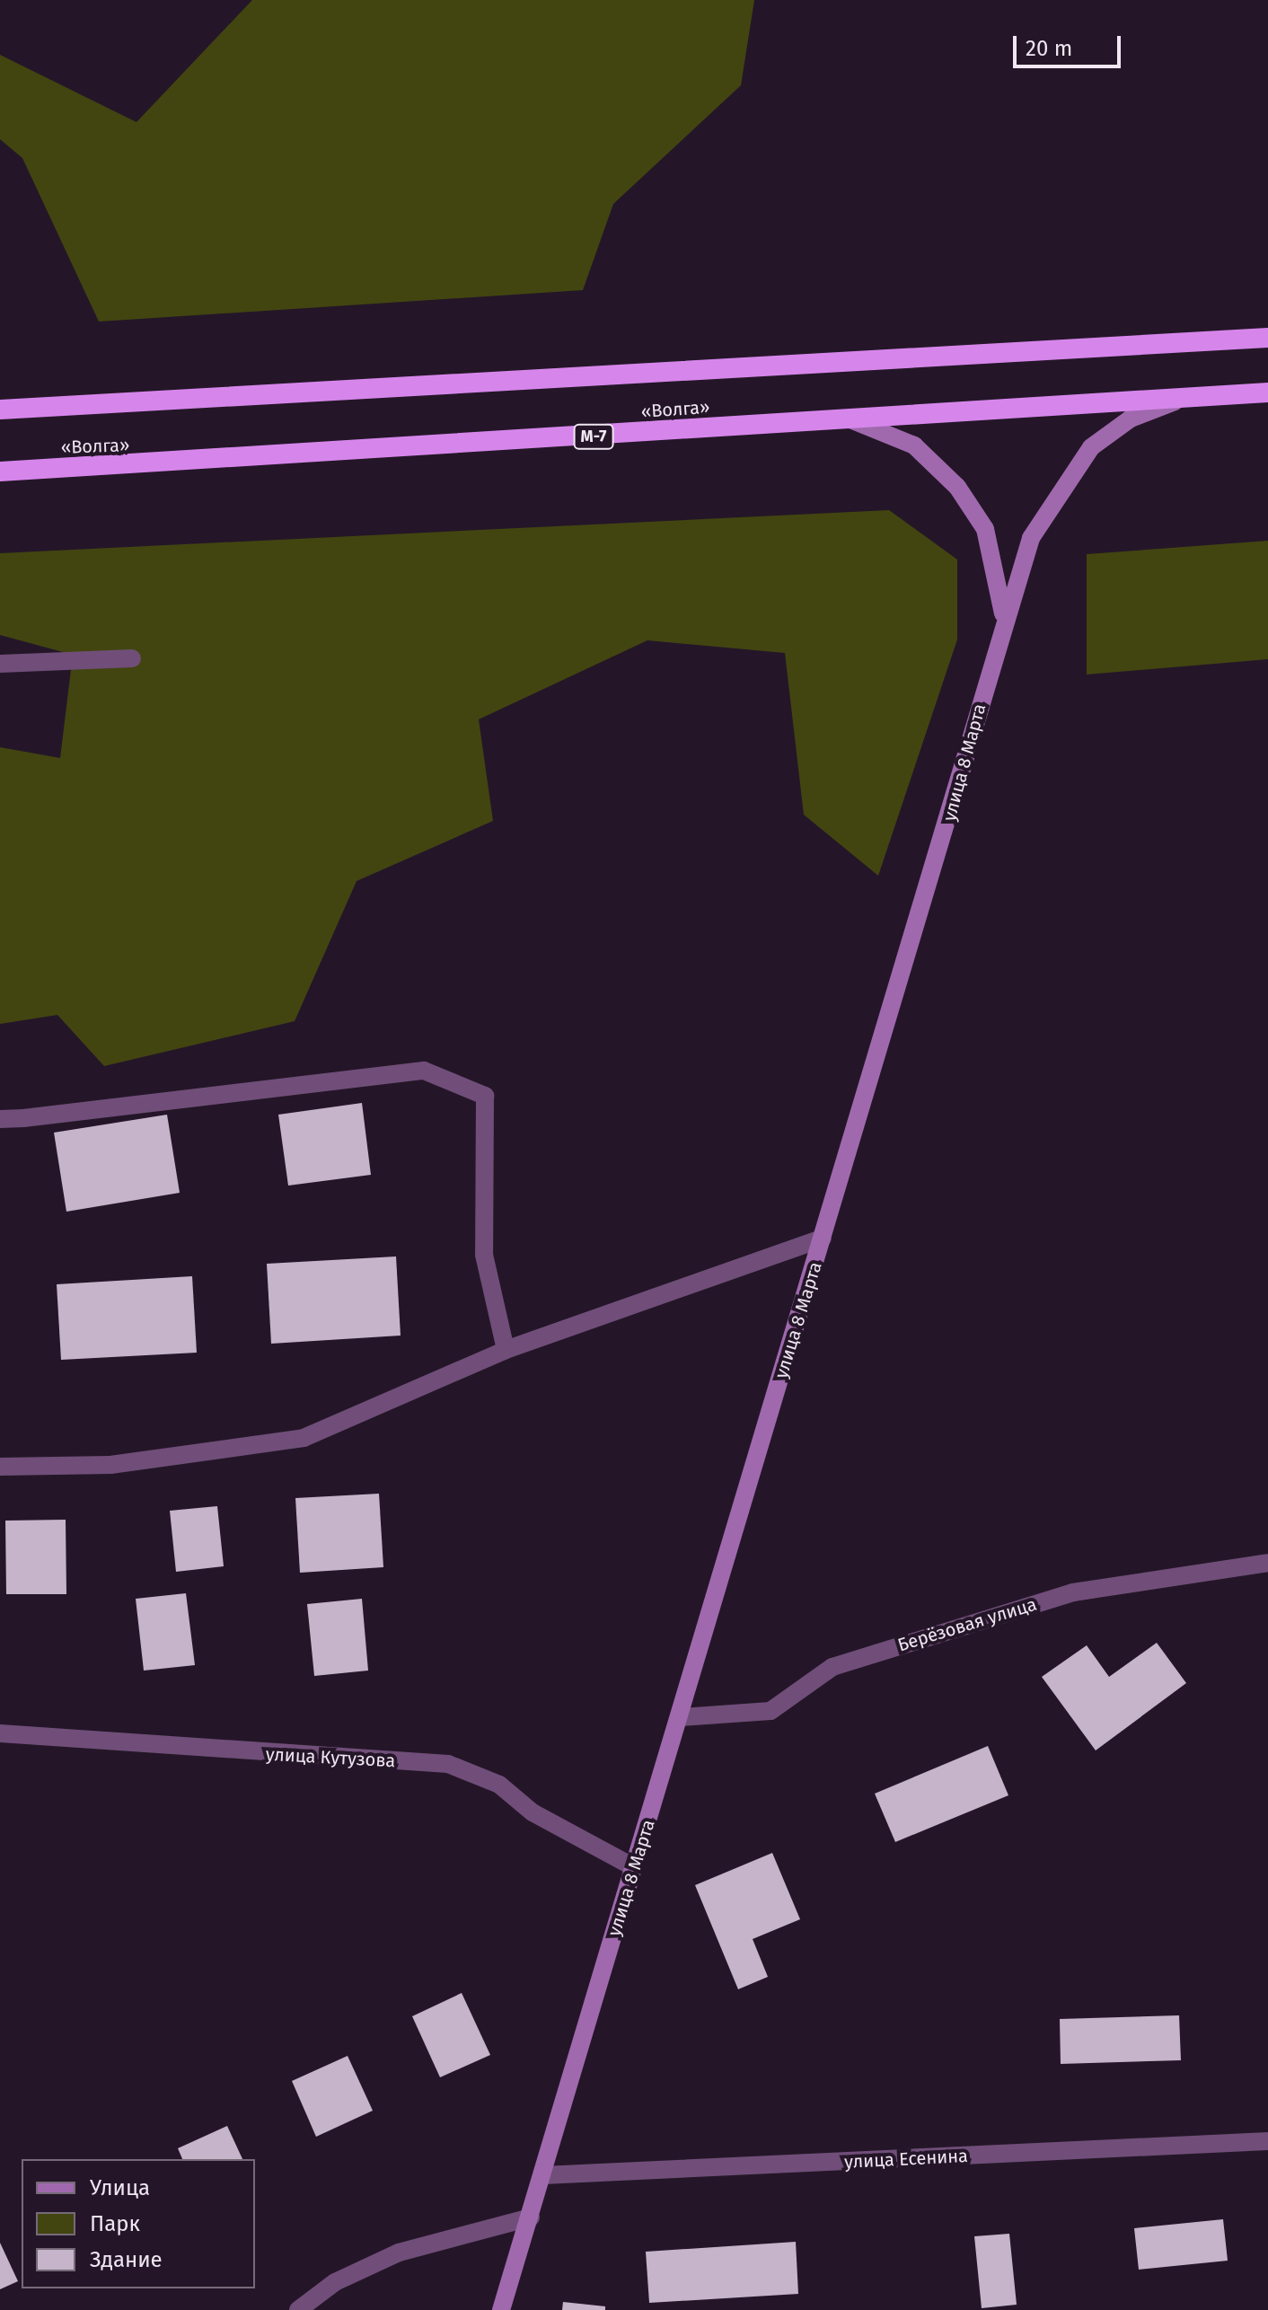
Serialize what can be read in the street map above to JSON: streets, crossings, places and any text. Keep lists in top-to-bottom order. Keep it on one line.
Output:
{"streets":{"highway":["«Волга»","М-7"],"main road":["улица 8 Марта"],"street":["Берёзовая улица","улица Кутузова","улица Есенина"]},"crossings":[["«Волга»","улица 8 Марта"],["улица 8 Марта","Берёзовая улица"],["улица 8 Марта","улица Кутузова"],["улица 8 Марта","улица Есенина"]],"legend":["Улица","Парк","Здание"],"scale_bar":"20 m"}
